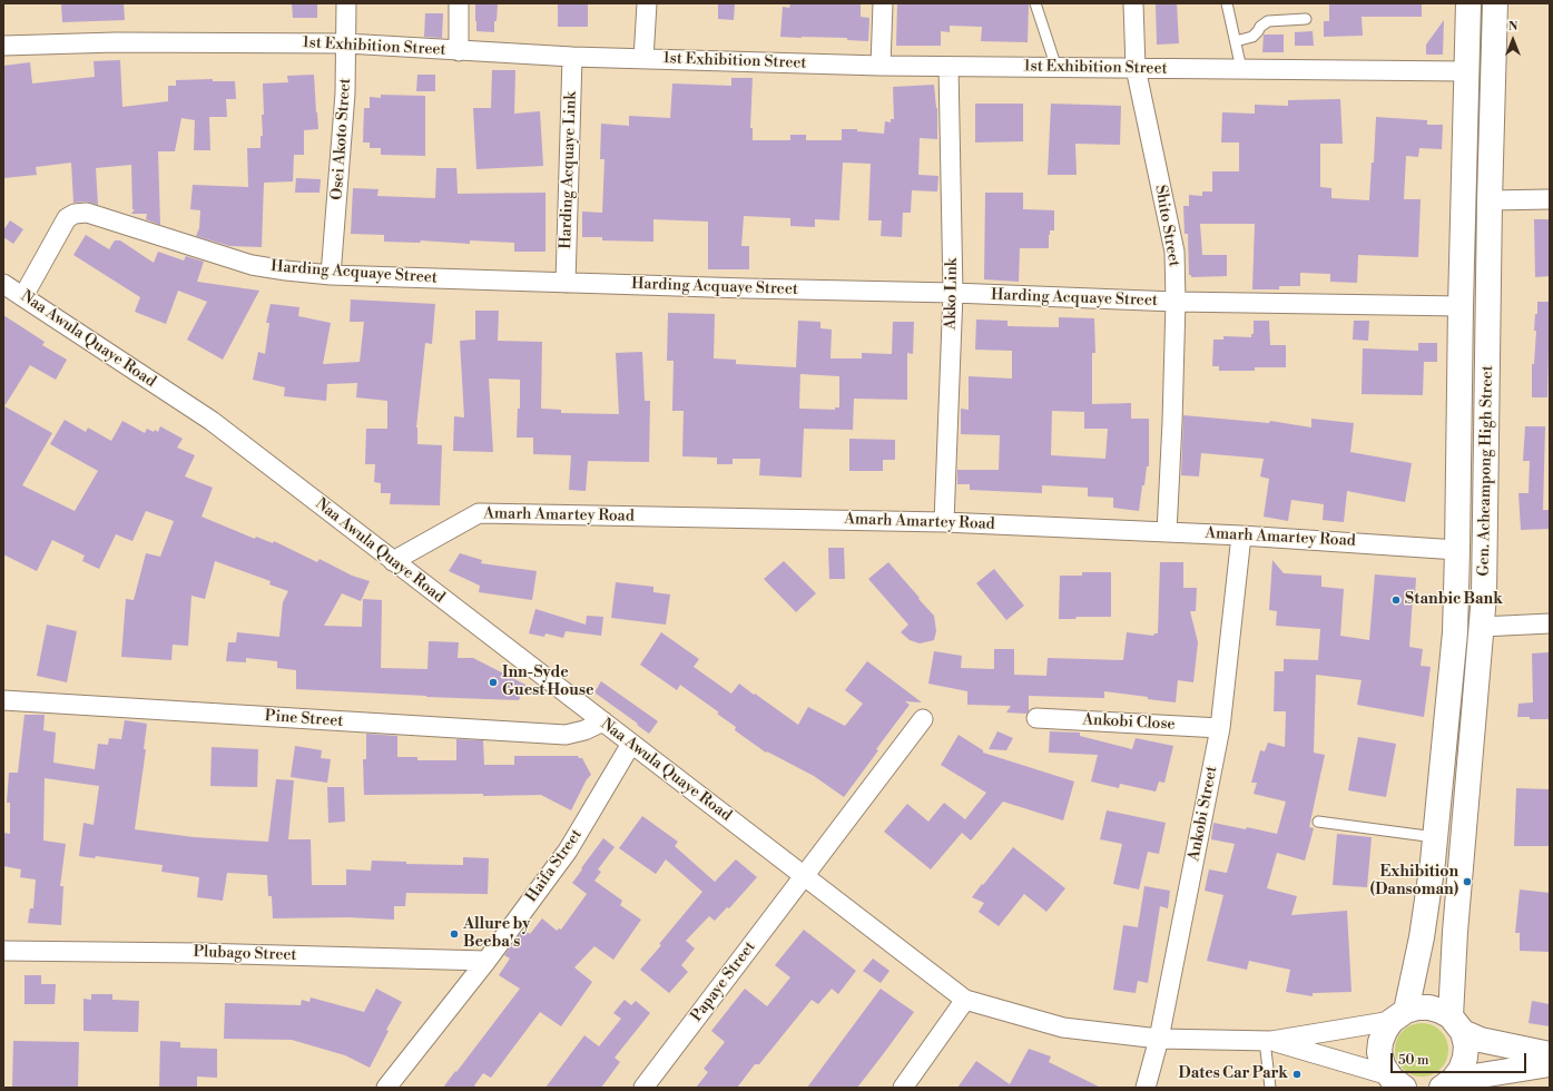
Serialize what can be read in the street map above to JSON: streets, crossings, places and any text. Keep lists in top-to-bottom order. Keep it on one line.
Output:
{"streets":{"main road":["Gen. Acheampong High Street"],"street":["1st Exhibition Street","Osei Akoto Street","Harding Acquaye Link","Shito Street","Harding Acquaye Street","Akko Link","Naa Awula Quaye Road","Amarh Amartey Road","Pine Street","Ankobi Close","Ankobi Street","Haifa Street","Plubago Street","Papaye Street"]},"crossings":[["1st Exhibition Street","Osei Akoto Street"],["1st Exhibition Street","Harding Acquaye Link"],["1st Exhibition Street","Shito Street"],["1st Exhibition Street","Akko Link"],["1st Exhibition Street","Gen. Acheampong High Street"],["Osei Akoto Street","Harding Acquaye Street"],["Harding Acquaye Link","Harding Acquaye Street"],["Shito Street","Harding Acquaye Street"],["Shito Street","Amarh Amartey Road"],["Harding Acquaye Street","Akko Link"],["Harding Acquaye Street","Naa Awula Quaye Road"],["Harding Acquaye Street","Gen. Acheampong High Street"],["Akko Link","Amarh Amartey Road"],["Naa Awula Quaye Road","Gen. Acheampong High Street"],["Naa Awula Quaye Road","Amarh Amartey Road"],["Naa Awula Quaye Road","Pine Street"],["Naa Awula Quaye Road","Ankobi Street"],["Naa Awula Quaye Road","Haifa Street"],["Naa Awula Quaye Road","Papaye Street"],["Gen. Acheampong High Street","Amarh Amartey Road"],["Amarh Amartey Road","Ankobi Street"],["Ankobi Close","Ankobi Street"],["Haifa Street","Plubago Street"]],"places":["Stanbic Bank","Inn-Syde Guest House","Exhibition (Dansoman)","Allure by Beeba's","Dates Car Park"],"scale_bar":"50 m","north":"top"}
